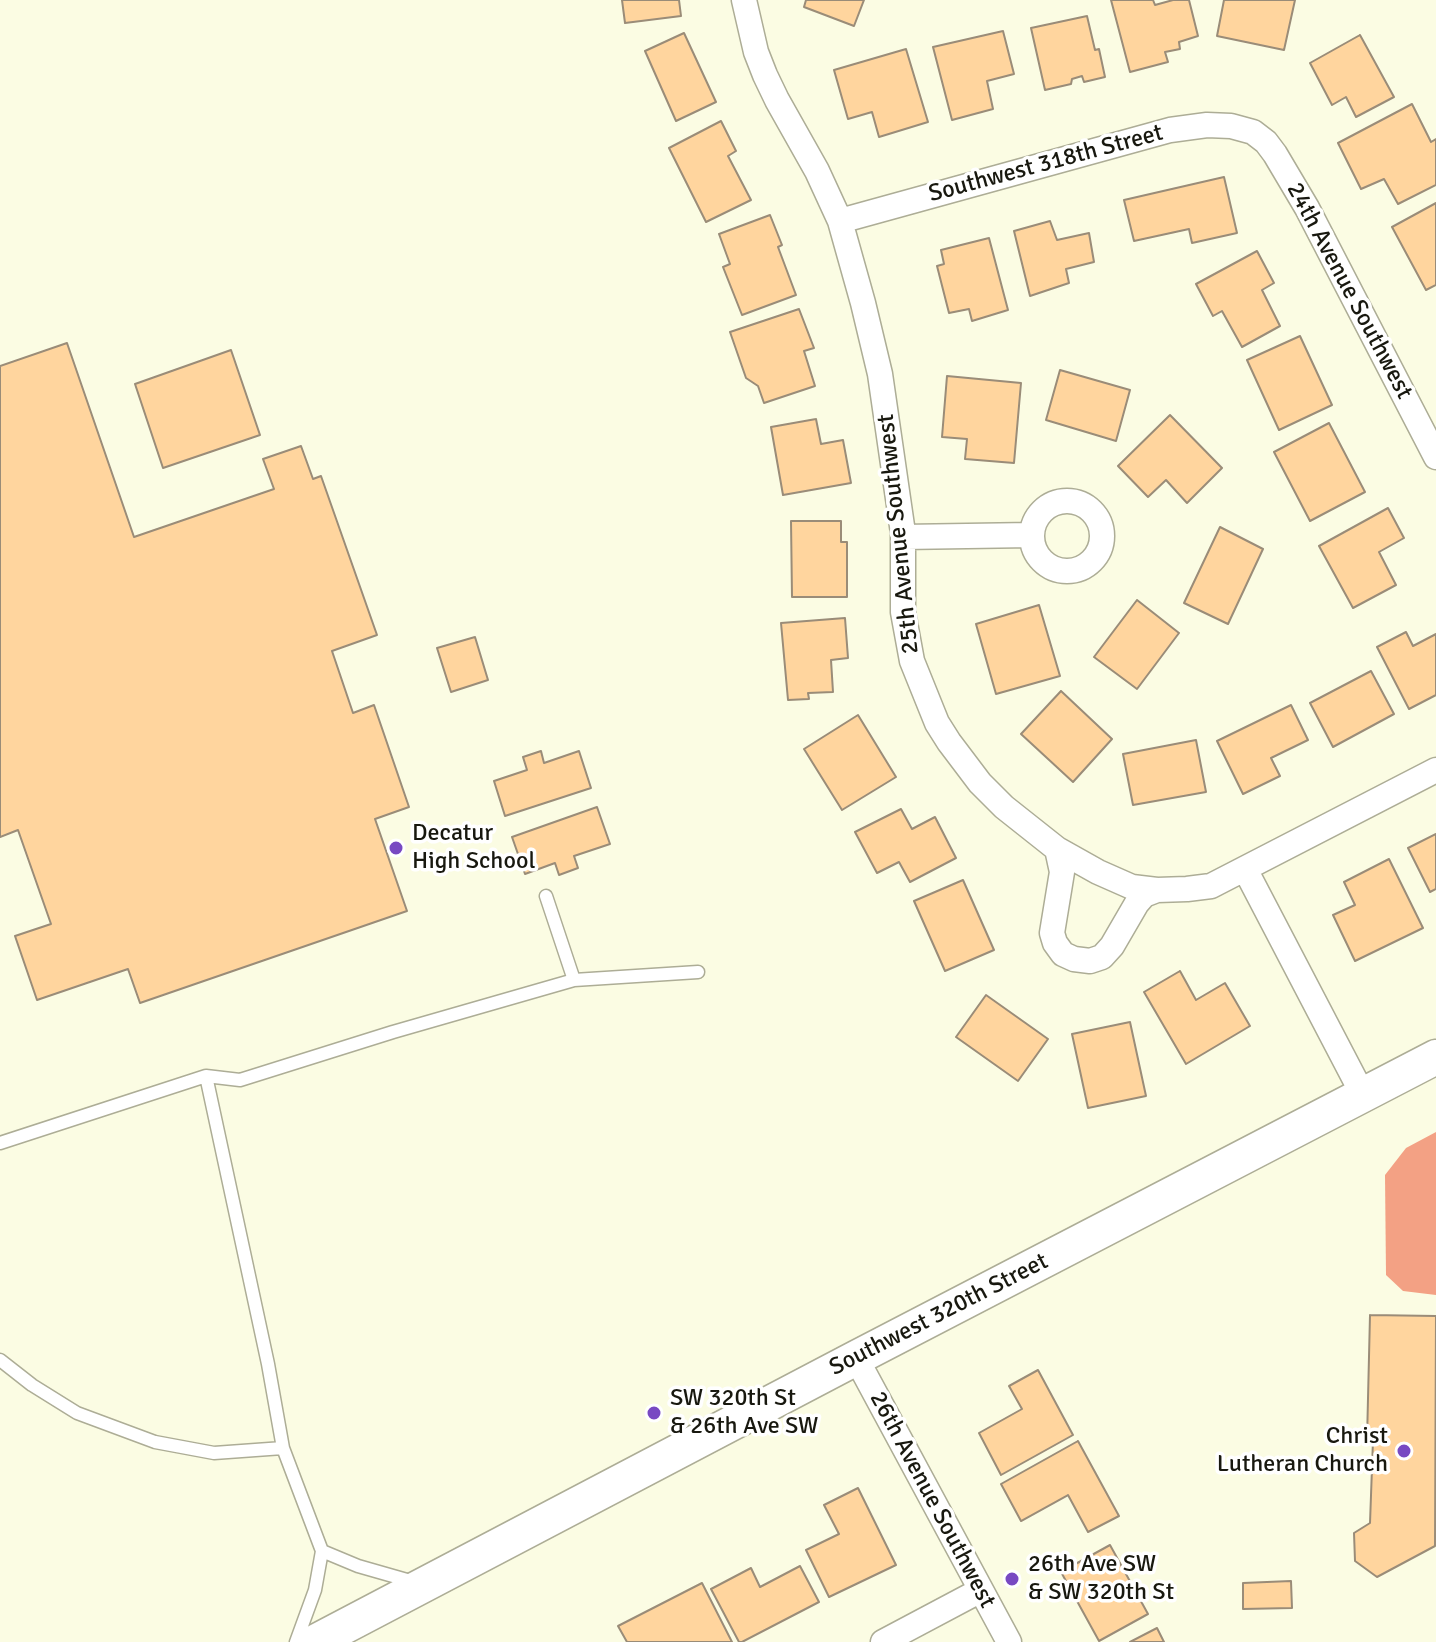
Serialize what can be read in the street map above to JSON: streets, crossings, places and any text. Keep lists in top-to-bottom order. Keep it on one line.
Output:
{"streets":{"main road":["Southwest 320th Street"],"street":["Southwest 318th Street","24th Avenue Southwest","25th Avenue Southwest","26th Avenue Southwest"]},"crossings":[["Southwest 318th Street","24th Avenue Southwest"],["Southwest 318th Street","25th Avenue Southwest"],["Southwest 320th Street","26th Avenue Southwest"]],"places":["Decatur High School","SW 320th St & 26th Ave SW","Christ Lutheran Church","26th Ave SW & SW 320th St"]}
